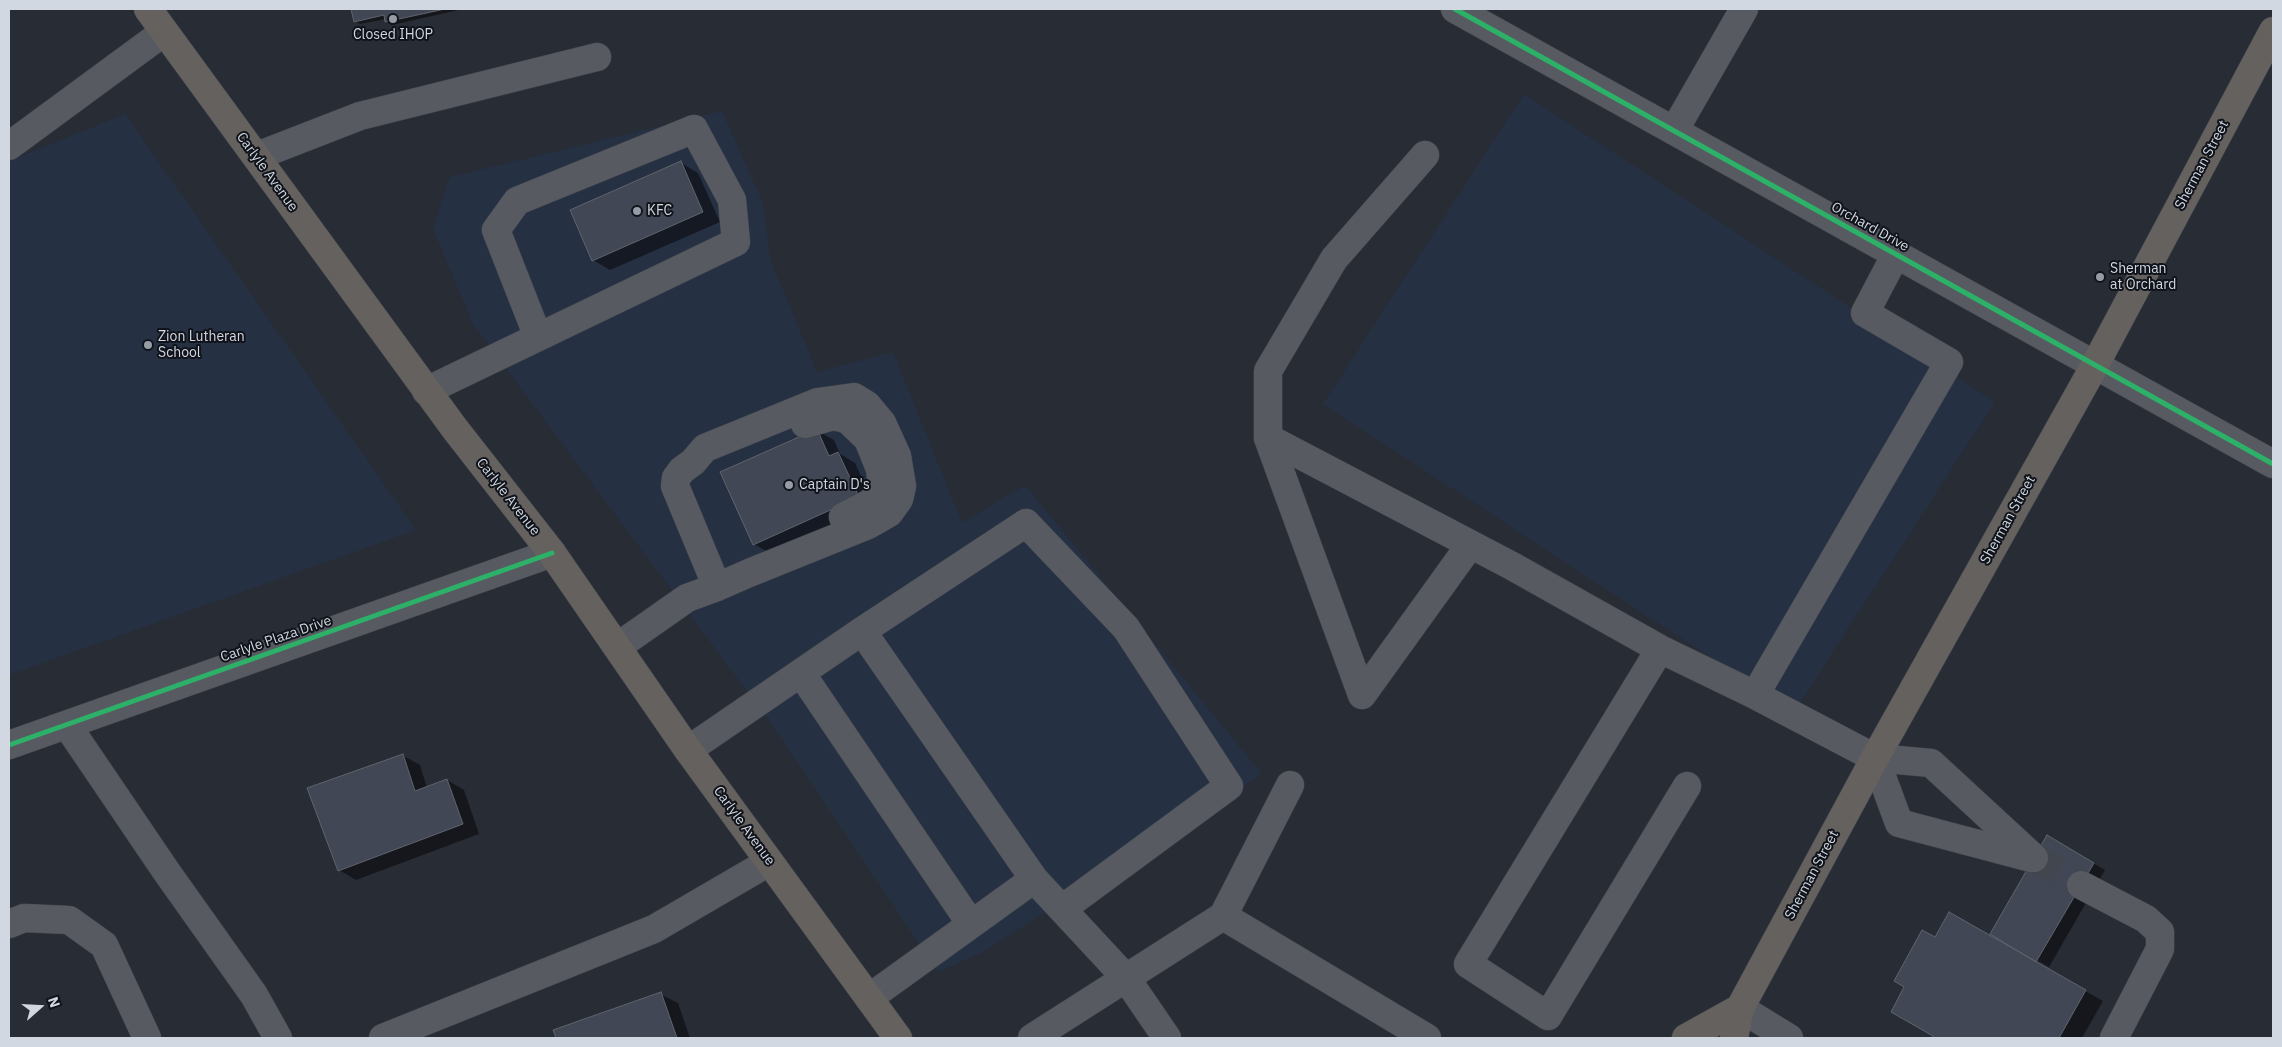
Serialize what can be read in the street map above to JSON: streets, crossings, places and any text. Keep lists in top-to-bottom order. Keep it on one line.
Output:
{"streets":{"main road":["Sherman Street","Carlyle Avenue"],"street":["Orchard Drive","Carlyle Plaza Drive"]},"crossings":[["Sherman Street","Orchard Drive"],["Carlyle Avenue","Carlyle Plaza Drive"]],"places":["Closed IHOP","KFC","Sherman at Orchard","Zion Lutheran School","Captain D's"],"north":"right"}
